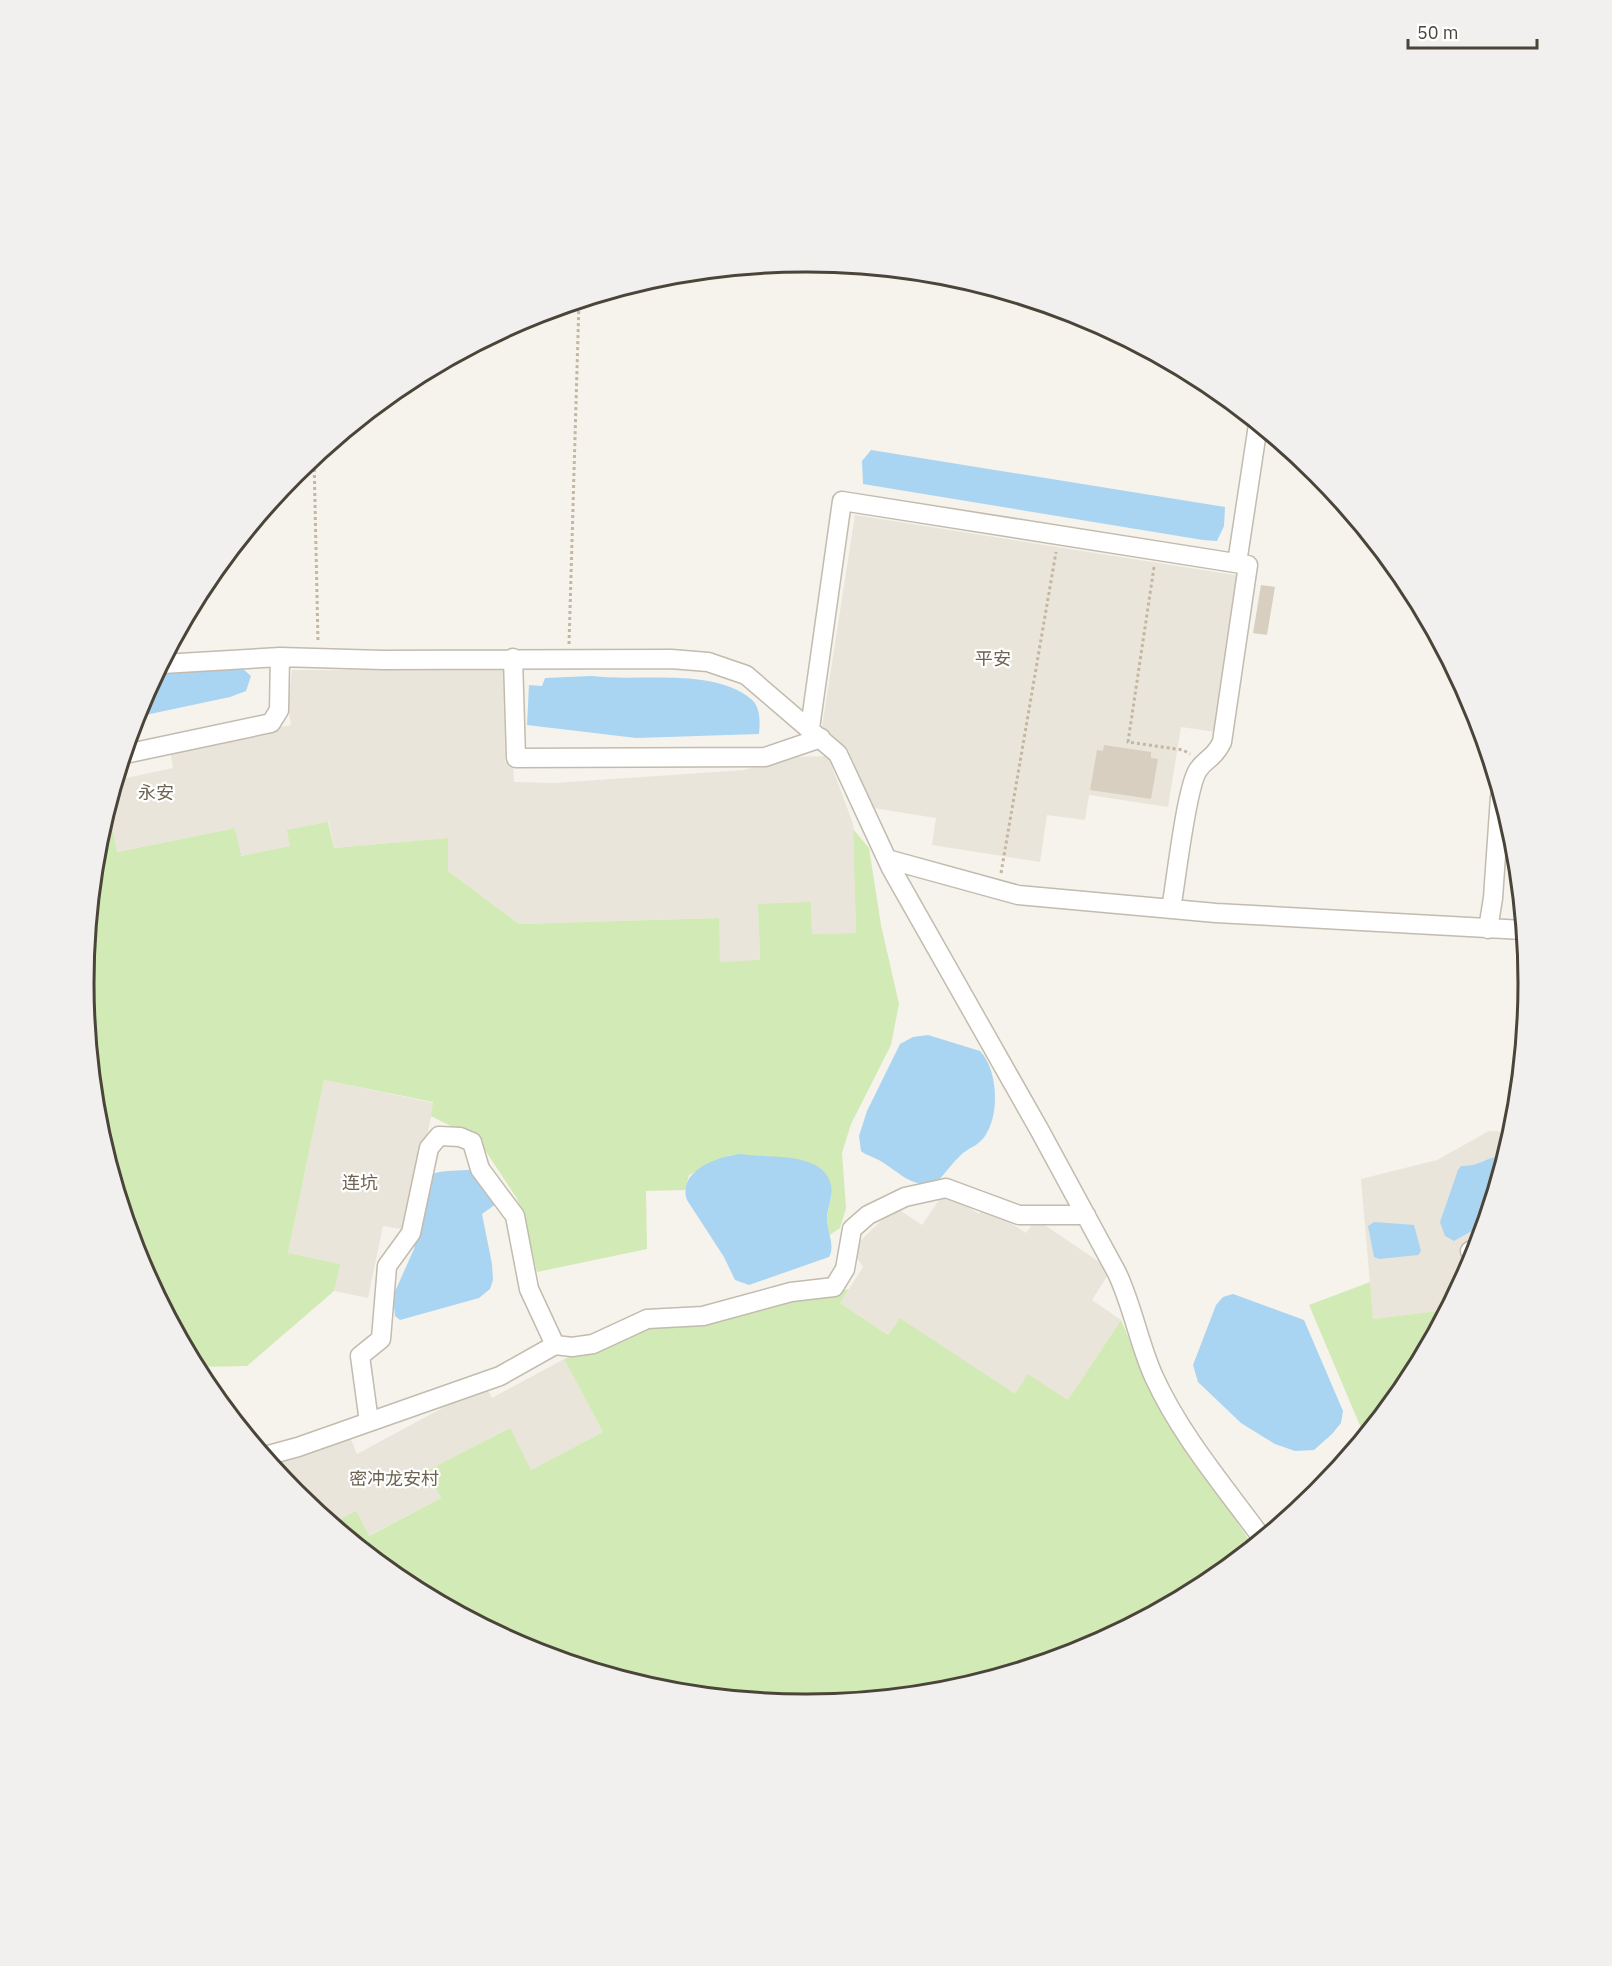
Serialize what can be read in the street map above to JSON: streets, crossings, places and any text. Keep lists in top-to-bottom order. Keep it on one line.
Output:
{"districts":["平安","永安","连坑","密冲龙安村"],"scale_bar":"50 m"}
